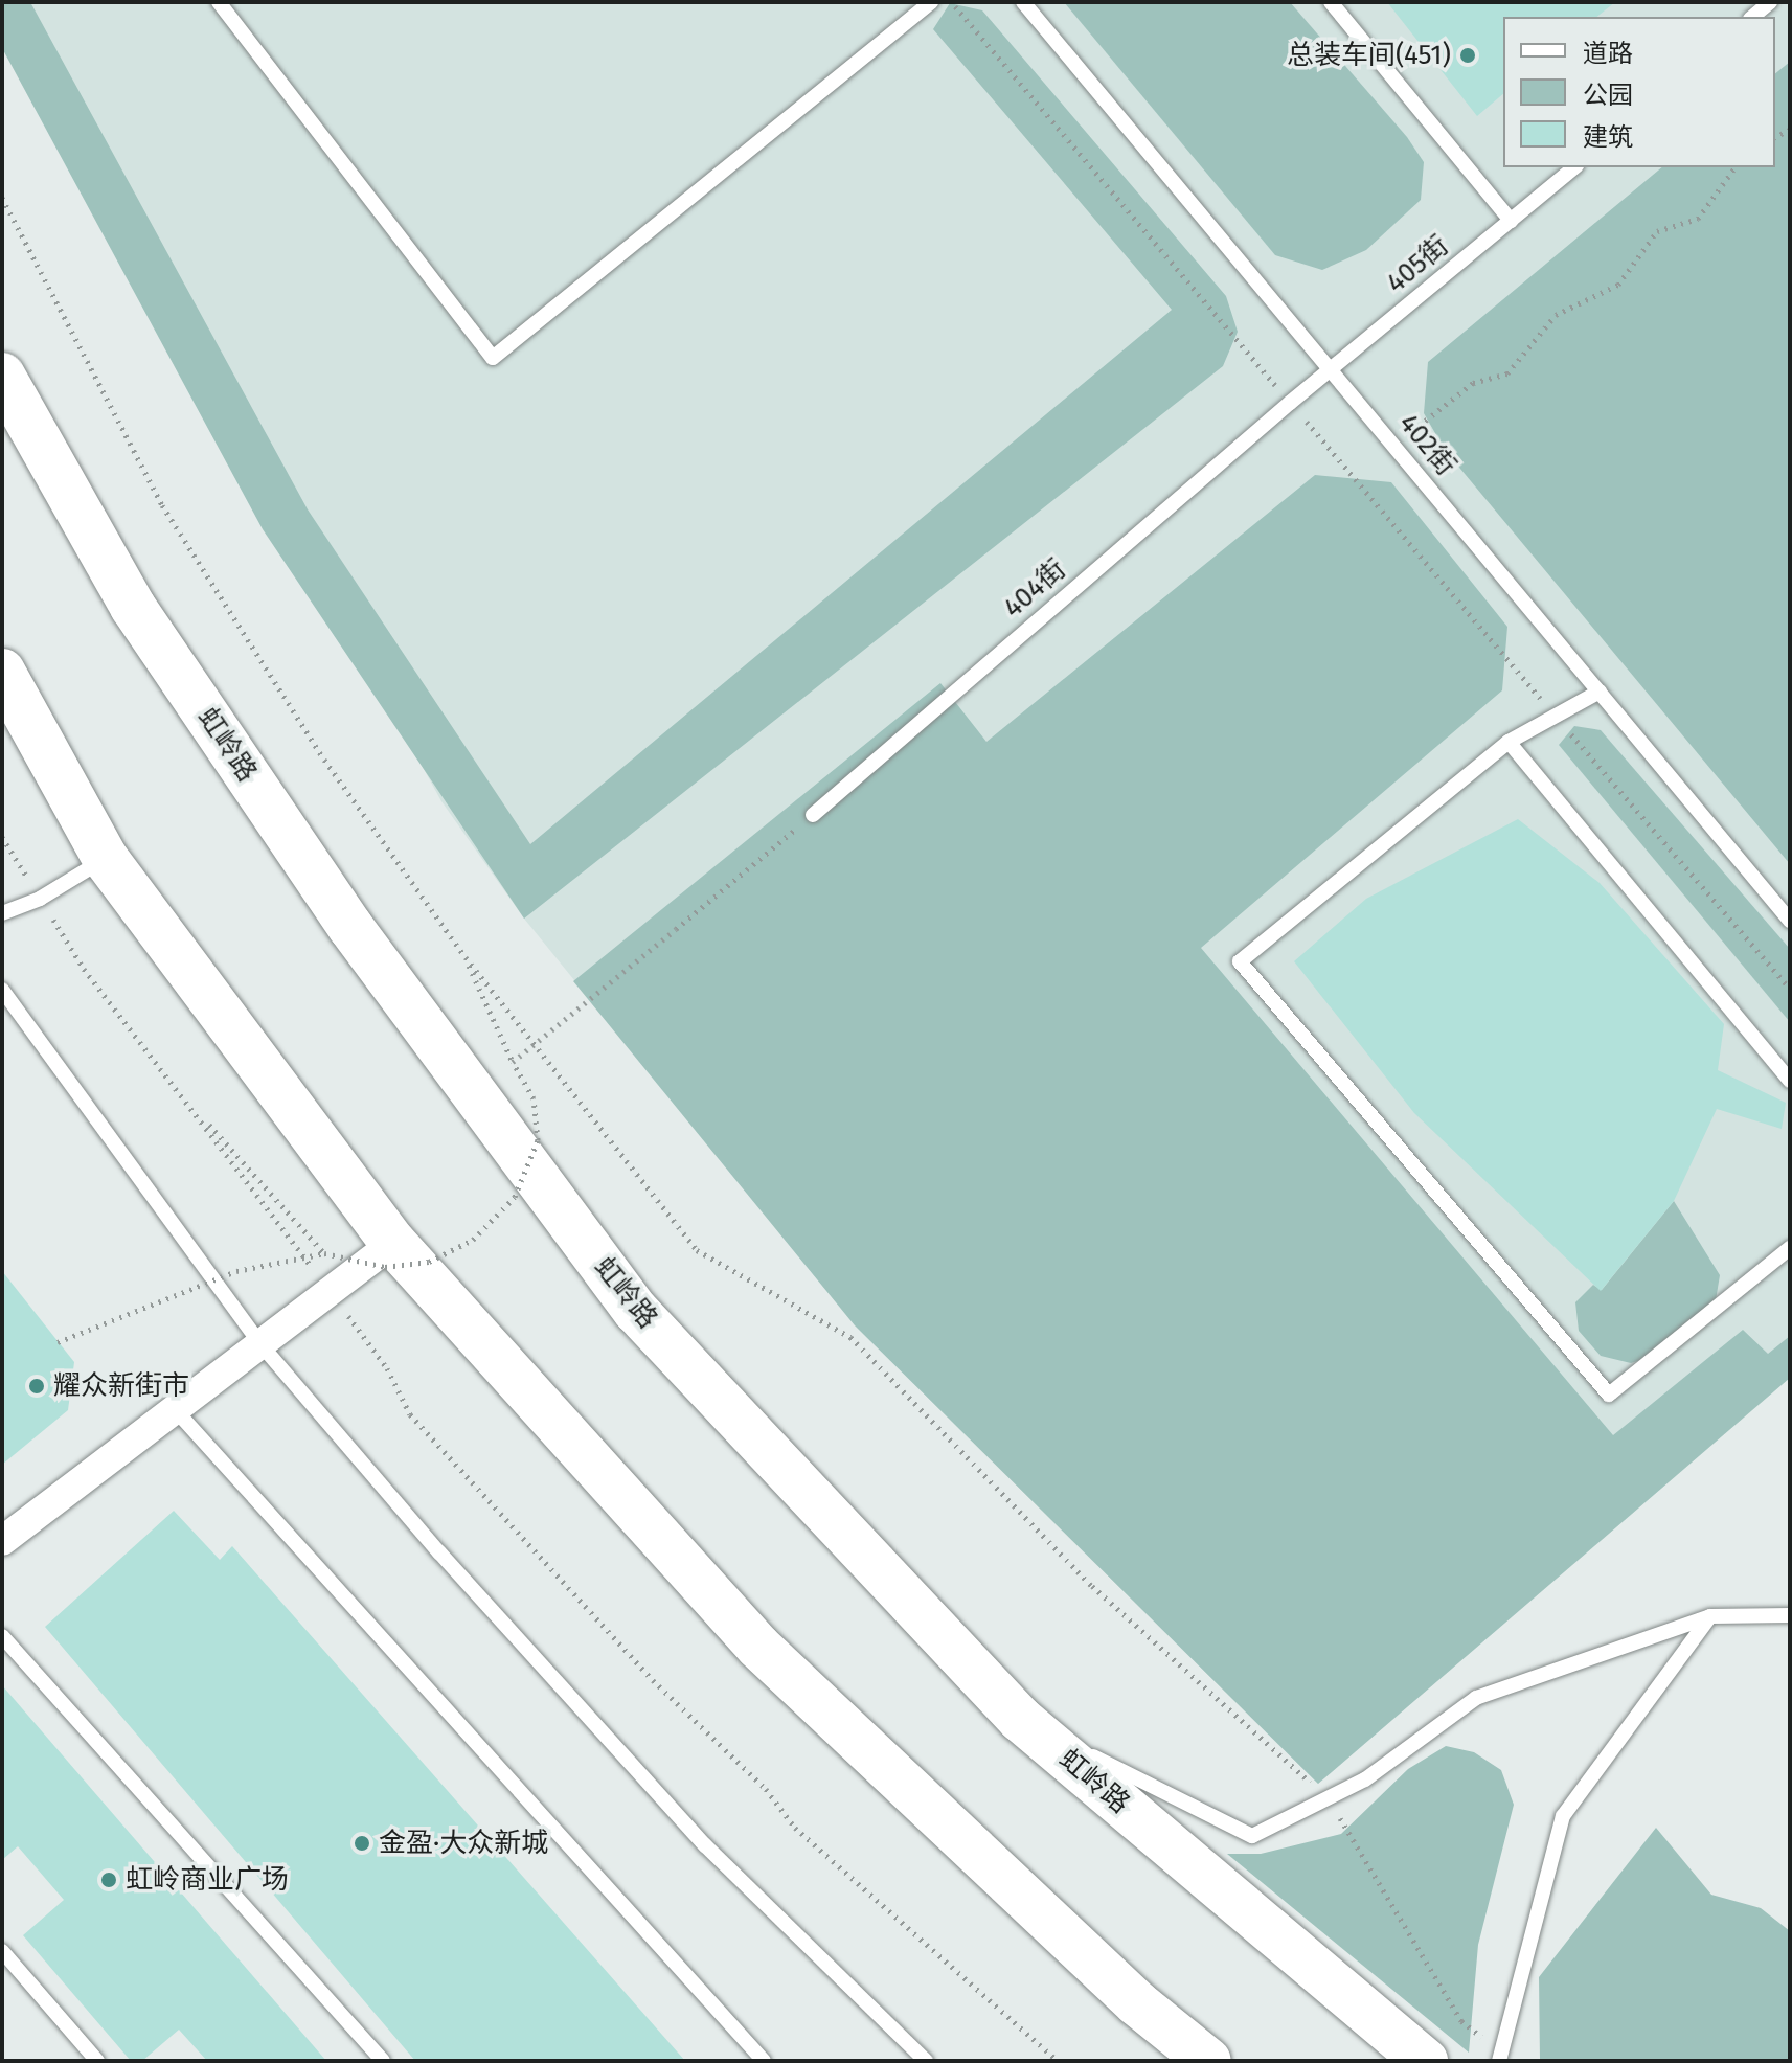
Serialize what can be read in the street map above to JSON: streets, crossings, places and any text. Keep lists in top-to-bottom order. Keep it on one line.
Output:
{"streets":{"main road":["虹岭路"],"lane":["405街","402街","404街"]},"crossings":[["405街","402街"],["405街","404街"]],"places":["总装车间(451)","耀众新街市","金盈·大众新城","虹岭商业广场"],"legend":["道路","公园","建筑"]}
